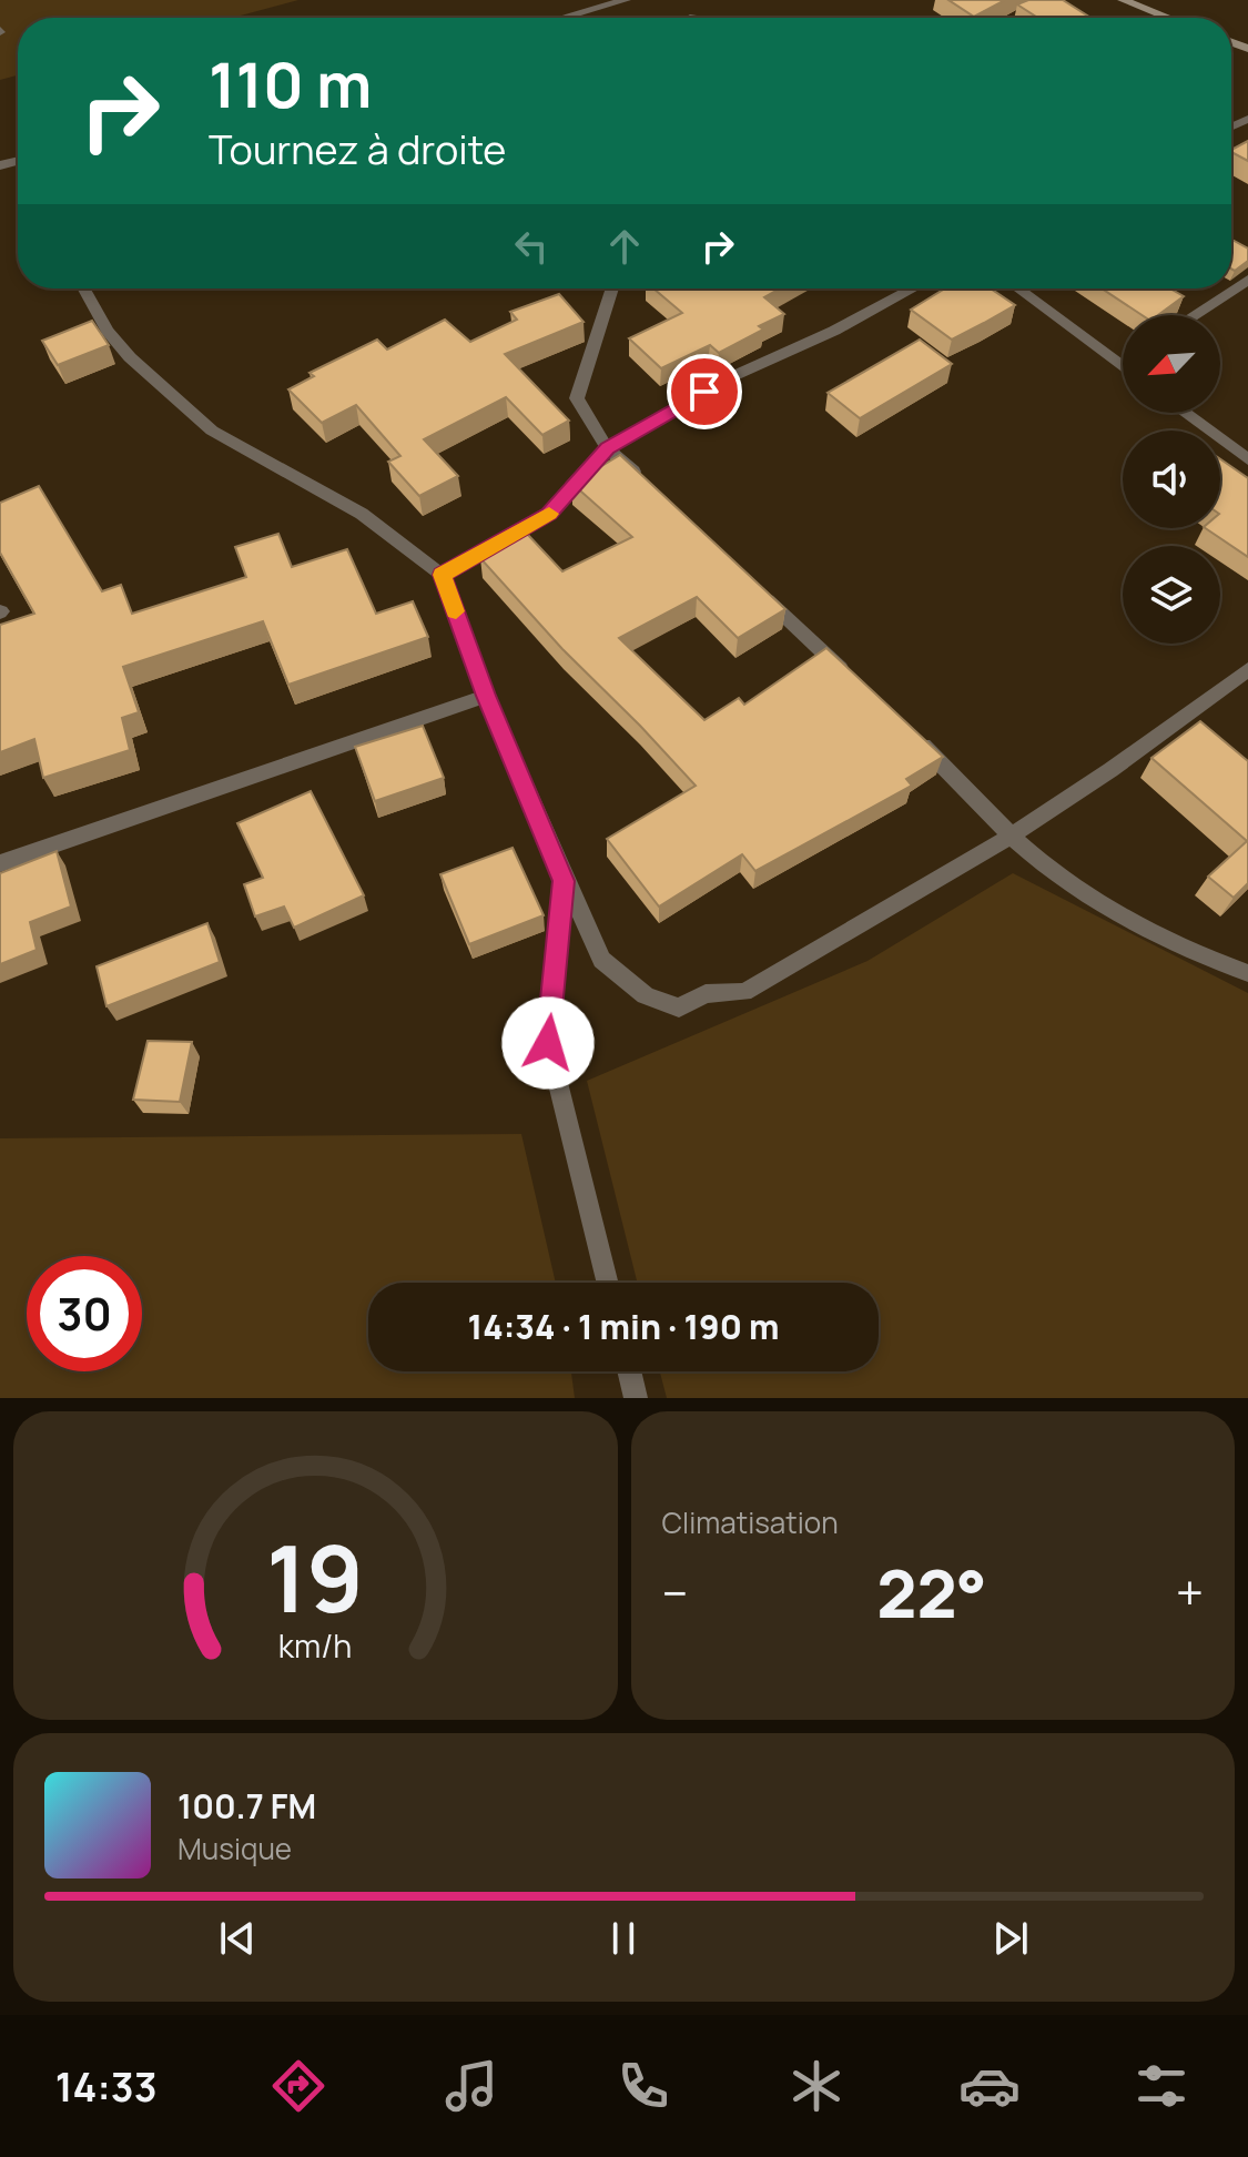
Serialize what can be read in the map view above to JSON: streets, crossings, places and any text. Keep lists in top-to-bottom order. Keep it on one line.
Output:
{"north":"bottom left","page":{"turn":["110 m","Tournez à droite"],"limit":"30","trip":"14:34 · 1 min · 190 m","tile":"Climatisation","heat":["−","22°","+"],"song":["100.7 FM","Musique"],"tabs":"14:33","gauge":["19","km/h"]}}
